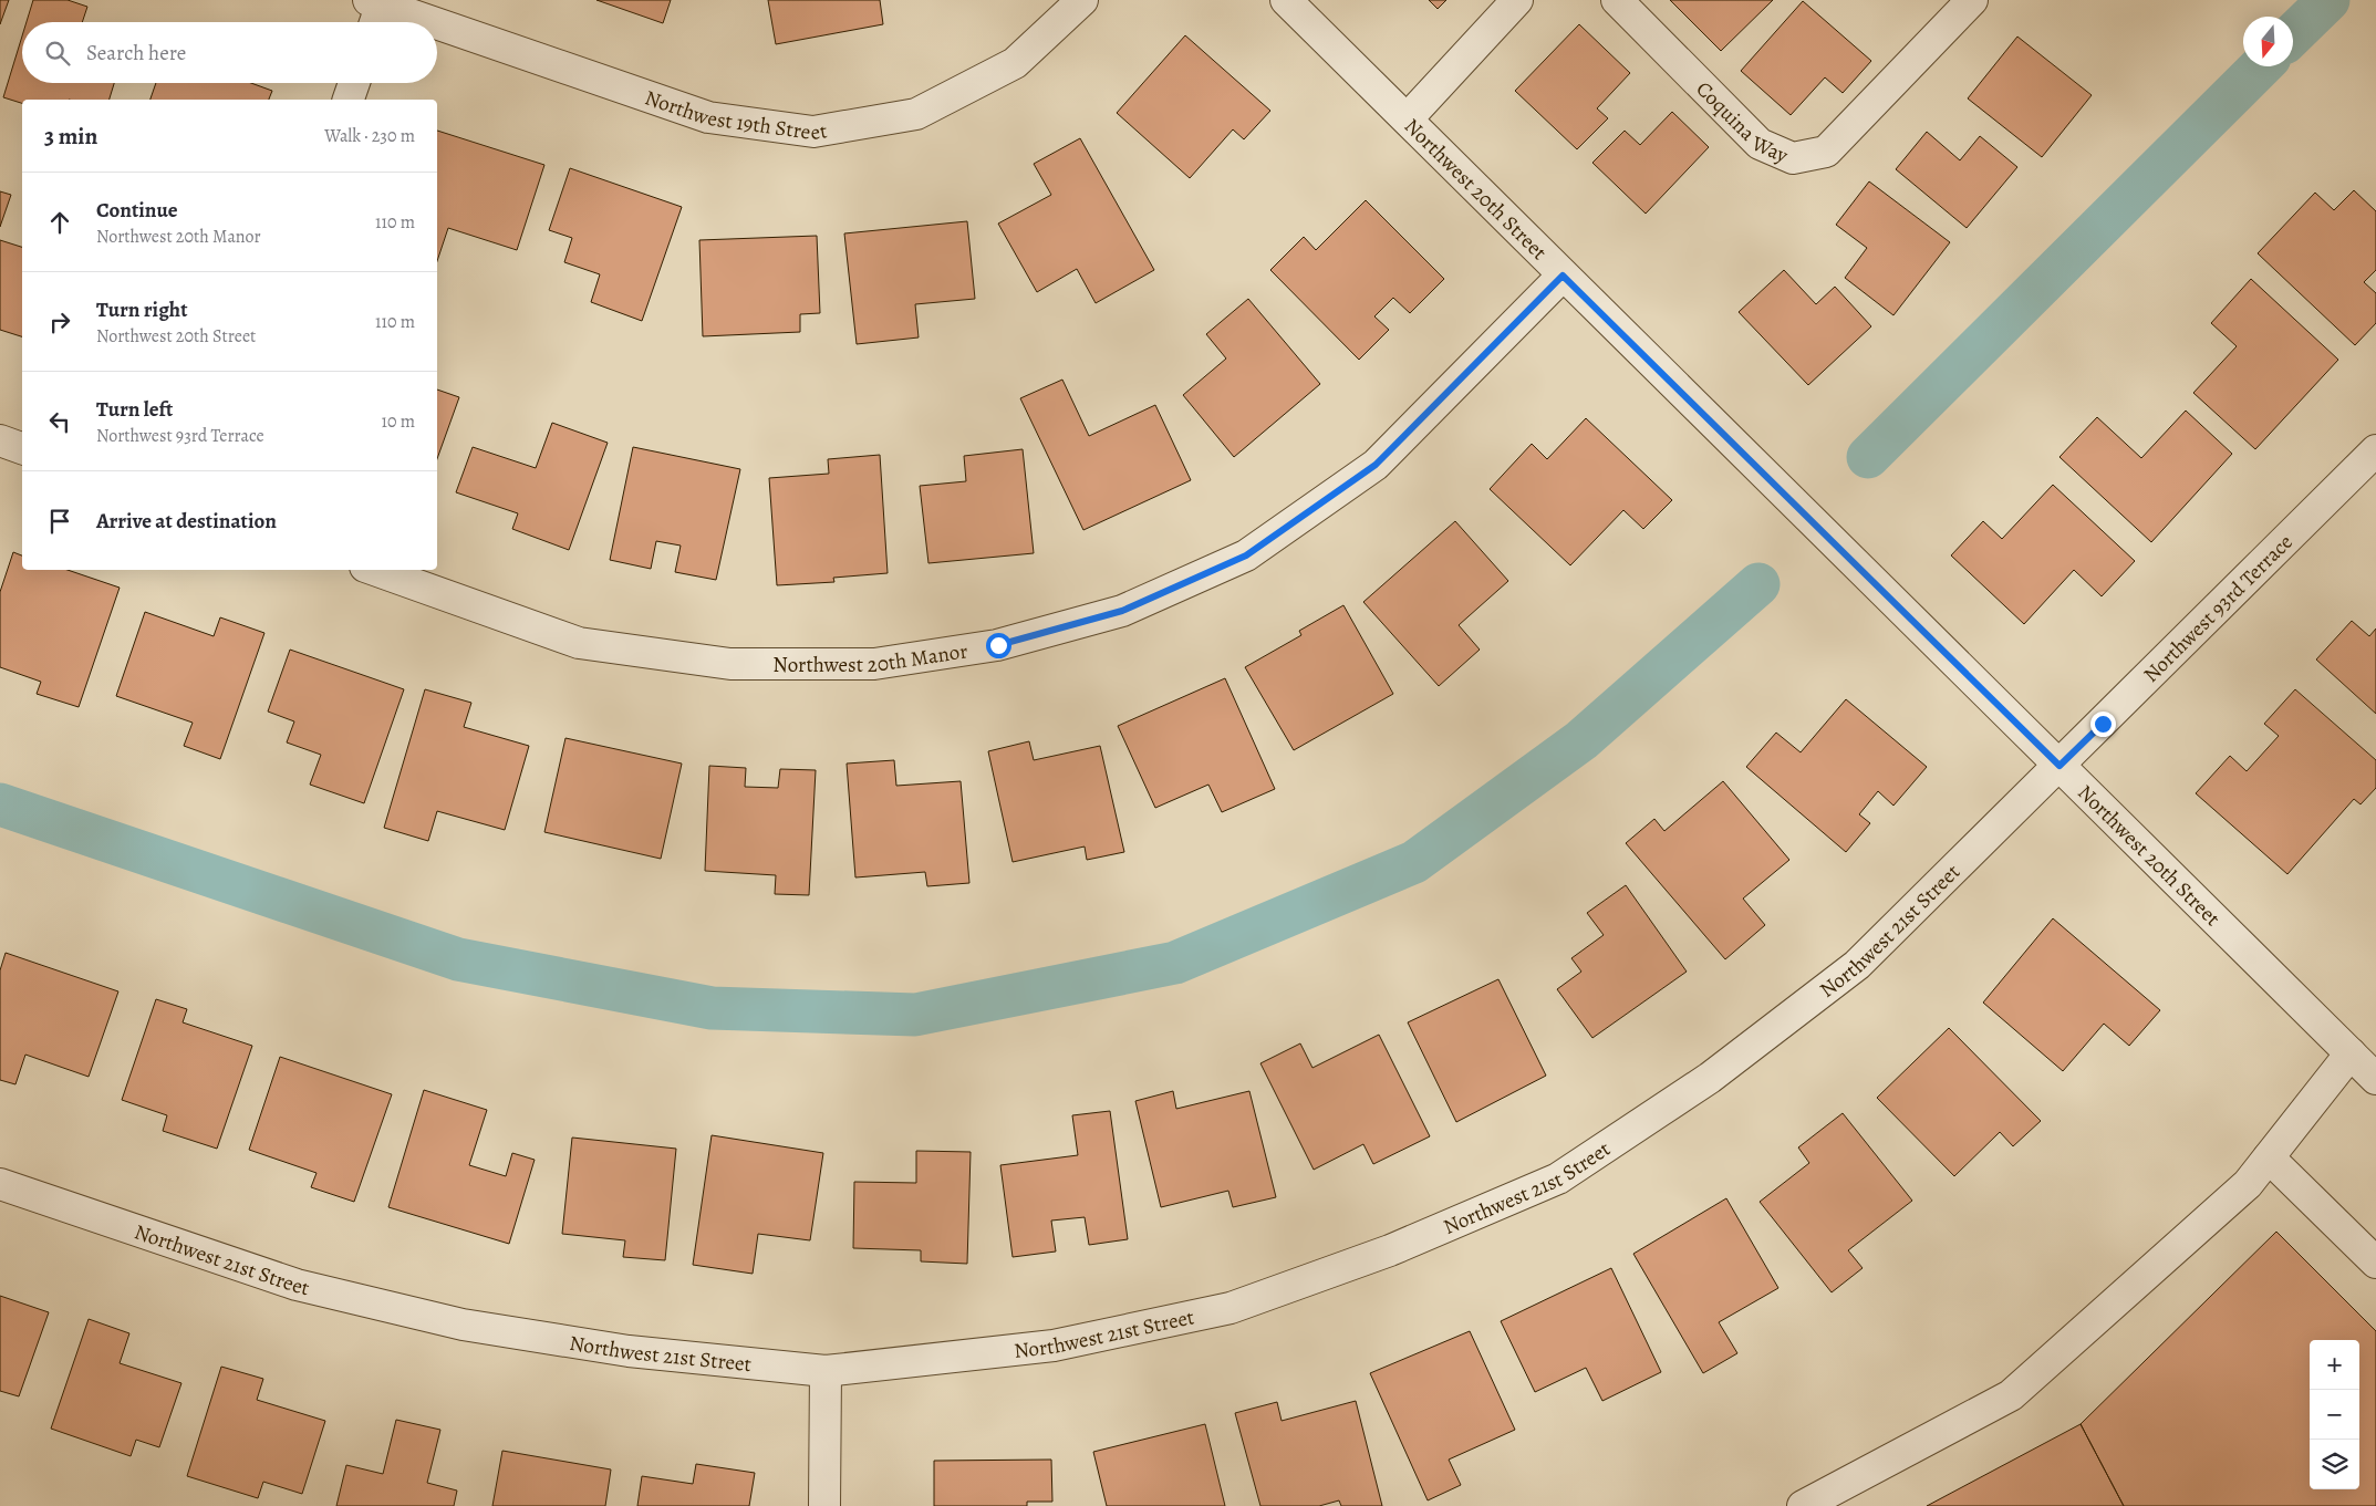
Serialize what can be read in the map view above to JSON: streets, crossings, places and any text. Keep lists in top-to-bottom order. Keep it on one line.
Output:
{"streets":{"street":["Northwest 19th Street","Coquina Way","Northwest 20th Street","Northwest 93rd Terrace","Northwest 20th Manor","Northwest 21st Street"]},"crossings":[["Northwest 20th Street","Northwest 93rd Terrace"],["Northwest 20th Street","Northwest 20th Manor"],["Northwest 20th Street","Northwest 21st Street"],["Northwest 93rd Terrace","Northwest 21st Street"]],"north":"bottom","page":{"search":"Search here","heading":["3 min","Walk · 230 m"],"list":[["Continue","Northwest 20th Manor","110 m"],["Turn right","Northwest 20th Street","110 m"],["Turn left","Northwest 93rd Terrace","10 m"],"Arrive at destination"],"map_buttons":["+","−"]}}
